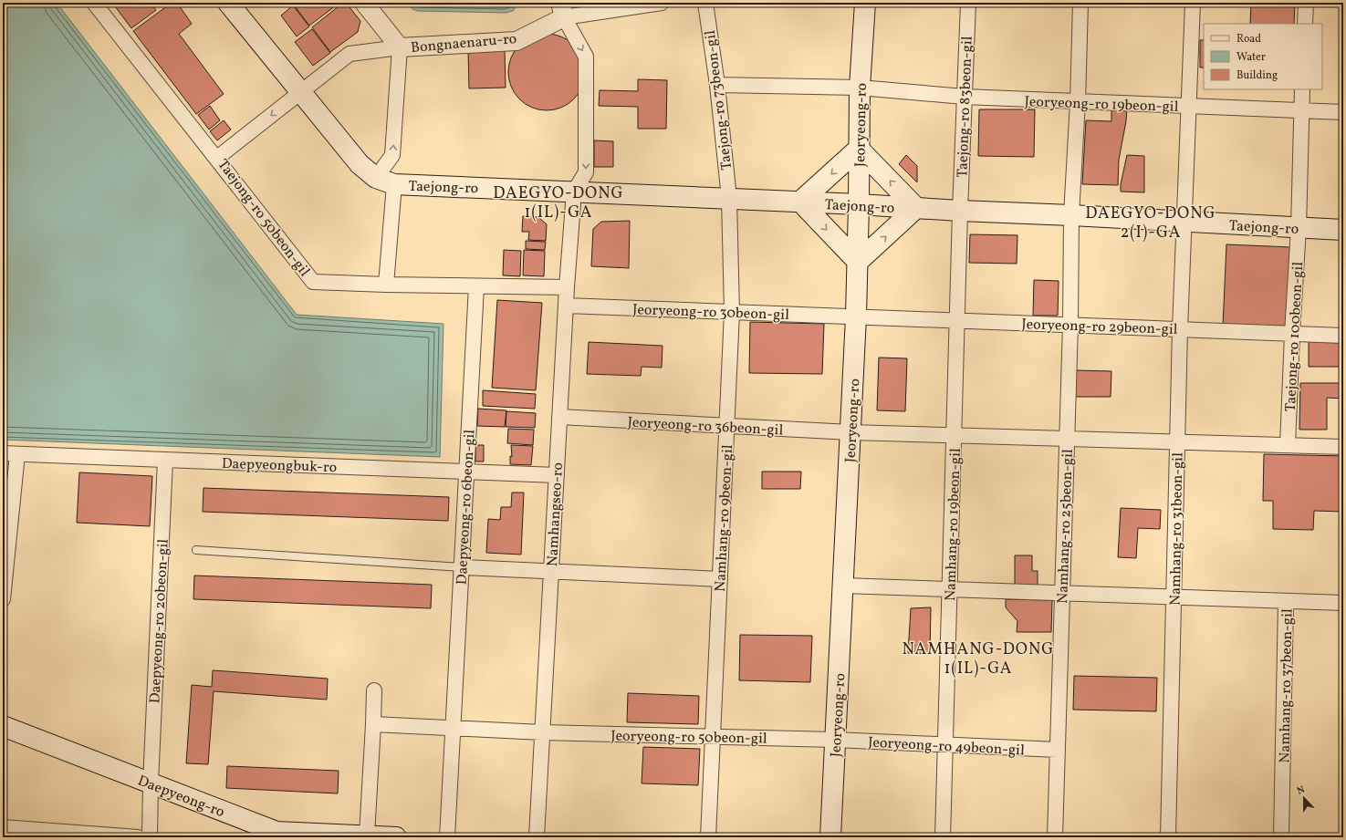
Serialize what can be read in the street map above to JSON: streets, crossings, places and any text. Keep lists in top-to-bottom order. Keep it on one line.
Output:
{"streets":{"main road":["Jeoryeong-ro","Taejong-ro","Daepyeong-ro"],"street":["Bongnaenaru-ro","Taejong-ro 73beon-gil","Jeoryeong-ro 19beon-gil","Taejong-ro 83beon-gil","Taejong-ro 50beon-gil","Jeoryeong-ro 30beon-gil","Jeoryeong-ro 29beon-gil","Taejong-ro 100beon-gil","Jeoryeong-ro 36beon-gil","Daepyeongbuk-ro","Daepyeong-ro 6beon-gil","Namhangseo-ro","Namhang-ro 9beon-gil","Namhang-ro 19beon-gil","Namhang-ro 25beon-gil","Namhang-ro 31beon-gil","Daepyeong-ro 20beon-gil","Namhang-ro 37beon-gil","Jeoryeong-ro 50beon-gil","Jeoryeong-ro 49beon-gil"]},"crossings":[["Taejong-ro 73beon-gil","Jeoryeong-ro 19beon-gil"],["Taejong-ro 73beon-gil","Taejong-ro"],["Taejong-ro 73beon-gil","Namhang-ro 9beon-gil"],["Jeoryeong-ro 19beon-gil","Taejong-ro 83beon-gil"],["Jeoryeong-ro 19beon-gil","Jeoryeong-ro"],["Jeoryeong-ro 19beon-gil","Taejong-ro 100beon-gil"],["Jeoryeong-ro 19beon-gil","Namhang-ro 25beon-gil"],["Jeoryeong-ro 19beon-gil","Namhang-ro 31beon-gil"],["Taejong-ro 83beon-gil","Taejong-ro"],["Taejong-ro 83beon-gil","Namhang-ro 19beon-gil"],["Jeoryeong-ro","Taejong-ro"],["Jeoryeong-ro","Jeoryeong-ro 30beon-gil"],["Jeoryeong-ro","Jeoryeong-ro 29beon-gil"],["Jeoryeong-ro","Jeoryeong-ro 36beon-gil"],["Jeoryeong-ro","Jeoryeong-ro 50beon-gil"],["Jeoryeong-ro","Jeoryeong-ro 49beon-gil"],["Taejong-ro","Taejong-ro 50beon-gil"],["Taejong-ro","Taejong-ro 100beon-gil"],["Taejong-ro","Namhangseo-ro"],["Taejong-ro","Namhang-ro 9beon-gil"],["Taejong-ro","Namhang-ro 19beon-gil"],["Taejong-ro","Namhang-ro 25beon-gil"],["Taejong-ro","Namhang-ro 31beon-gil"],["Taejong-ro 50beon-gil","Daepyeong-ro 6beon-gil"],["Taejong-ro 50beon-gil","Namhangseo-ro"],["Jeoryeong-ro 30beon-gil","Jeoryeong-ro 29beon-gil"],["Jeoryeong-ro 30beon-gil","Namhangseo-ro"],["Jeoryeong-ro 30beon-gil","Namhang-ro 9beon-gil"],["Jeoryeong-ro 29beon-gil","Taejong-ro 100beon-gil"],["Jeoryeong-ro 29beon-gil","Namhang-ro 19beon-gil"],["Jeoryeong-ro 29beon-gil","Namhang-ro 25beon-gil"],["Jeoryeong-ro 29beon-gil","Namhang-ro 31beon-gil"],["Taejong-ro 100beon-gil","Jeoryeong-ro 36beon-gil"],["Jeoryeong-ro 36beon-gil","Namhangseo-ro"],["Jeoryeong-ro 36beon-gil","Namhang-ro 9beon-gil"],["Jeoryeong-ro 36beon-gil","Namhang-ro 19beon-gil"],["Jeoryeong-ro 36beon-gil","Namhang-ro 25beon-gil"],["Jeoryeong-ro 36beon-gil","Namhang-ro 31beon-gil"],["Daepyeongbuk-ro","Daepyeong-ro 6beon-gil"],["Daepyeongbuk-ro","Namhangseo-ro"],["Daepyeongbuk-ro","Daepyeong-ro 20beon-gil"],["Namhangseo-ro","Jeoryeong-ro 50beon-gil"],["Namhang-ro 9beon-gil","Jeoryeong-ro 50beon-gil"],["Namhang-ro 19beon-gil","Jeoryeong-ro 49beon-gil"],["Namhang-ro 25beon-gil","Jeoryeong-ro 49beon-gil"],["Daepyeong-ro 20beon-gil","Daepyeong-ro"],["Jeoryeong-ro 50beon-gil","Jeoryeong-ro 49beon-gil"]],"districts":["DAEGYO-DONG 1(IL)-GA","DAEGYO-DONG 2(I)-GA","NAMHANG-DONG 1(IL)-GA"],"legend":["Road","Water","Building"],"north":"top"}
